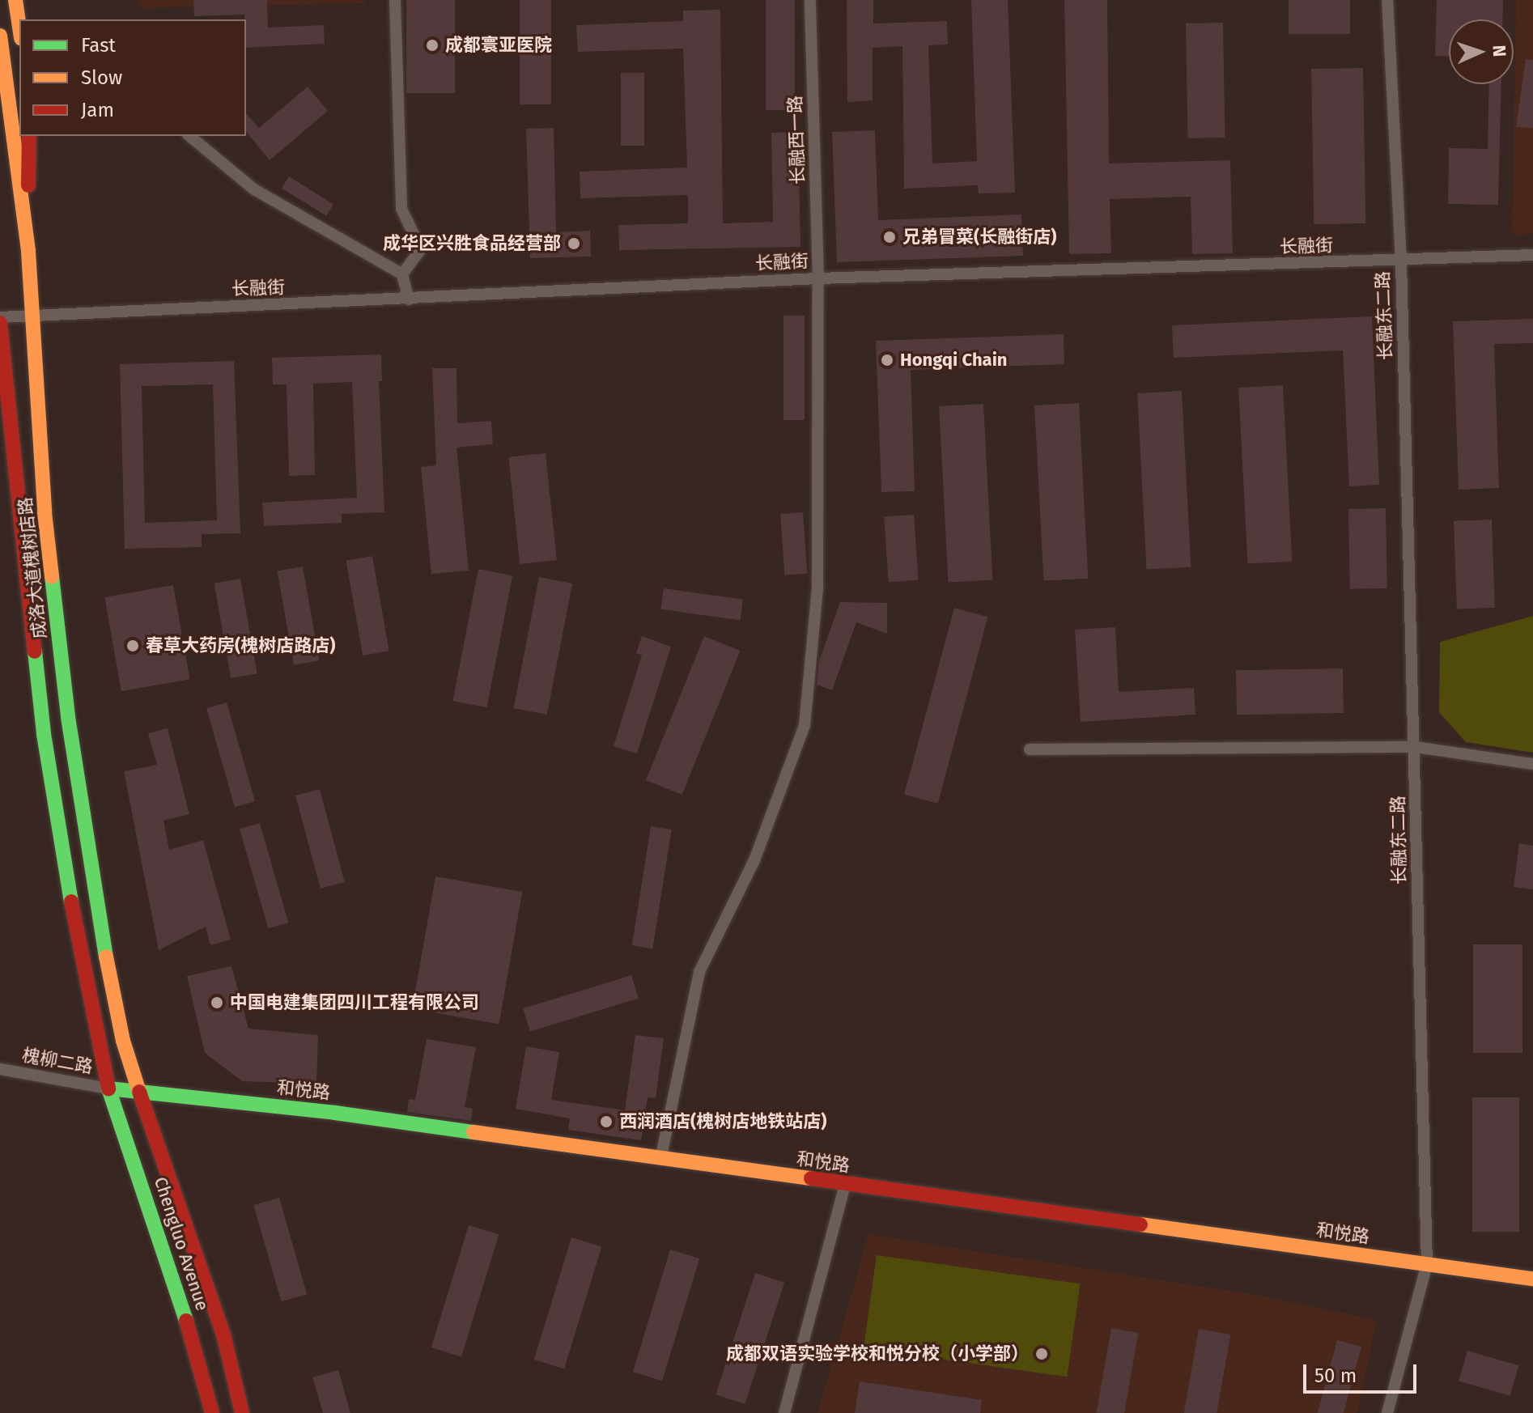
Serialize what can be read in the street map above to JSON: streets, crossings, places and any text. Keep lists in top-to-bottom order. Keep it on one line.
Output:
{"streets":{"main road":["成洛大道槐树店路","和悦路","Chengluo Avenue"],"street":["长融西一路","长融街","长融东二路","槐柳二路"]},"crossings":[["长融西一路","长融街"],["长融西一路","和悦路"],["长融街","长融东二路"],["长融街","成洛大道槐树店路"],["长融东二路","和悦路"],["成洛大道槐树店路","槐柳二路"],["成洛大道槐树店路","和悦路"],["成洛大道槐树店路","Chengluo Avenue"],["槐柳二路","和悦路"],["槐柳二路","Chengluo Avenue"],["和悦路","Chengluo Avenue"]],"places":["成都寰亚医院","兄弟冒菜(长融街店)","成华区兴胜食品经营部","Hongqi Chain","春草大药房(槐树店路店)","中国电建集团四川工程有限公司","西润酒店(槐树店地铁站店)","成都双语实验学校和悦分校（小学部）"],"legend":["Fast","Slow","Jam"],"scale_bar":"50 m","north":"right"}
